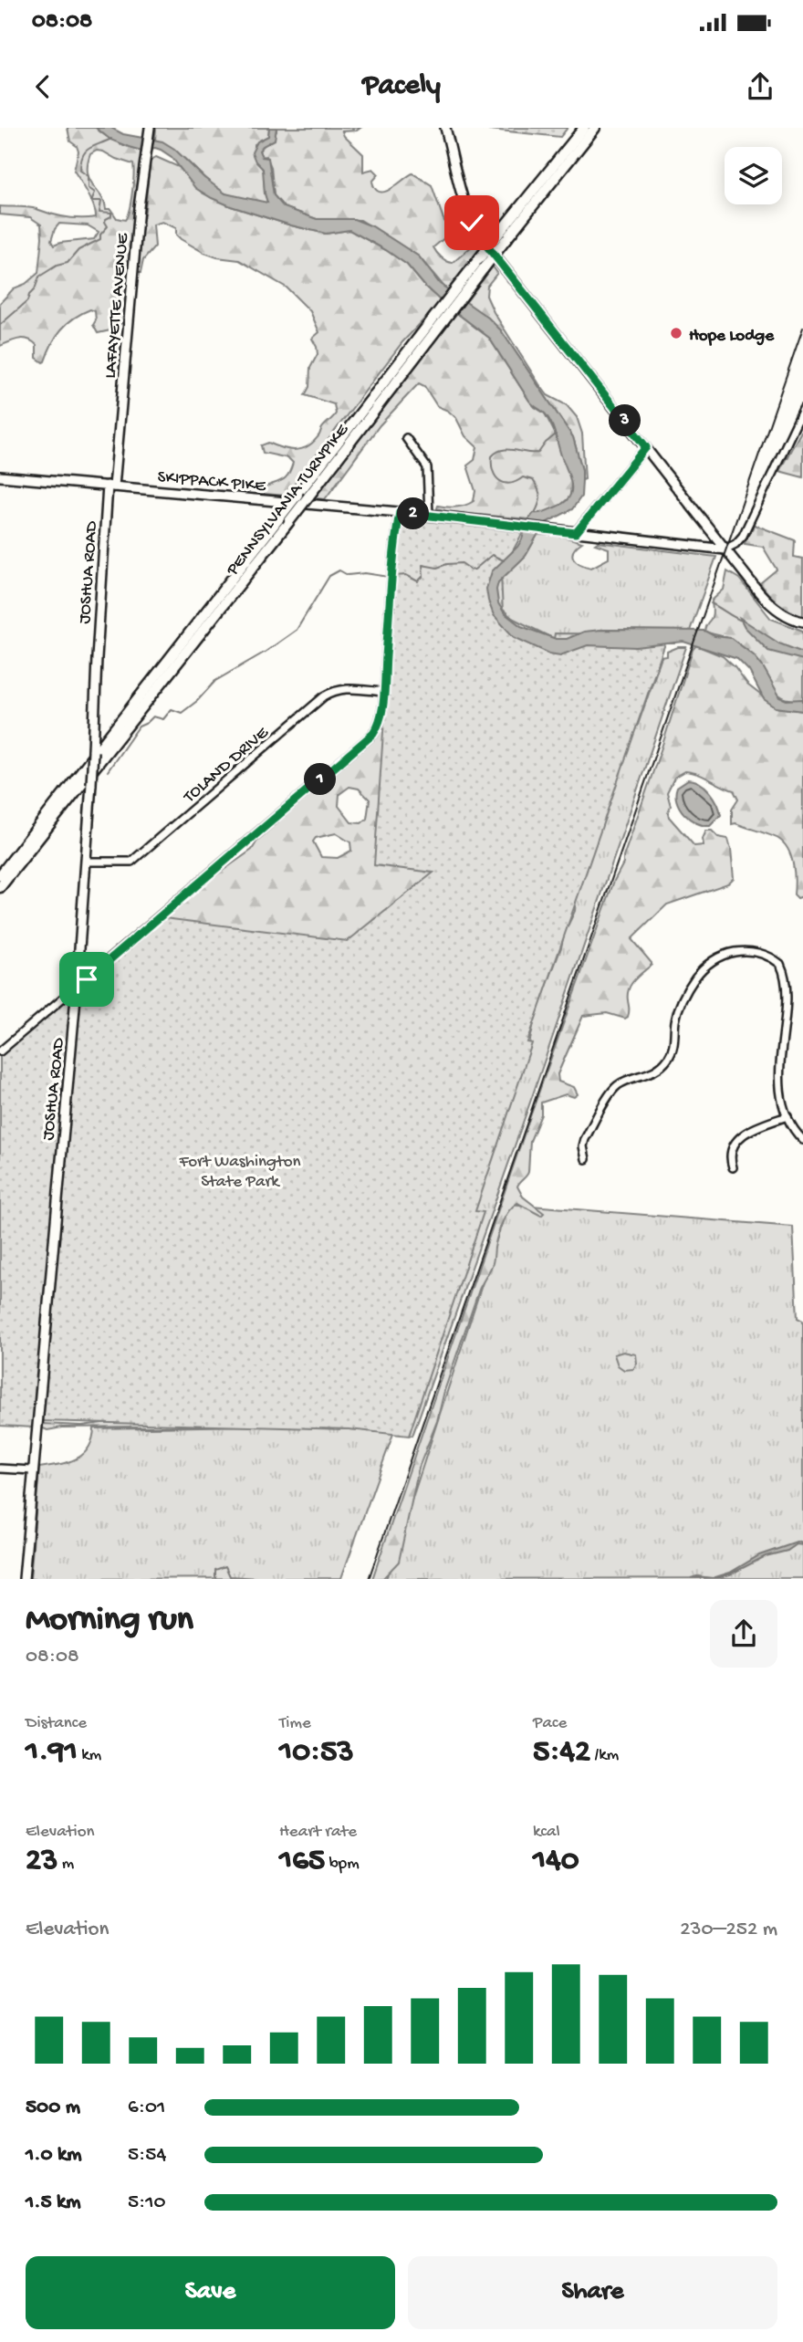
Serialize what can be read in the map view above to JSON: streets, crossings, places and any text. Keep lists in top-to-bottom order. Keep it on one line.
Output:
{"streets":{"highway":["PENNSYLVANIA TURNPIKE"],"main road":["LAFAYETTE AVENUE","SKIPPACK PIKE","JOSHUA ROAD"],"street":["TOLAND DRIVE"]},"crossings":[["LAFAYETTE AVENUE","SKIPPACK PIKE"],["LAFAYETTE AVENUE","JOSHUA ROAD"],["SKIPPACK PIKE","JOSHUA ROAD"],["JOSHUA ROAD","TOLAND DRIVE"]],"parks":["Fort Washington State Park"],"places":["Hope Lodge"],"page":{"status":"08:08","header":"Pacely","pins":["3","2","1"],"heading":["Morning run","08:08"],"stats":[["Distance","1.91 km"],["Time","10:53"],["Pace","5:42 /km"],["Elevation","23 m"],["Heart rate","165 bpm"],["kcal","140"]],"chart":["Elevation","230–252 m"],"list":[{"name":"500 m","note":"6:01"},{"name":"1.0 km","note":"5:54"},{"name":"1.5 km","note":"5:10"}],"buttons":["Save","Share"]}}
